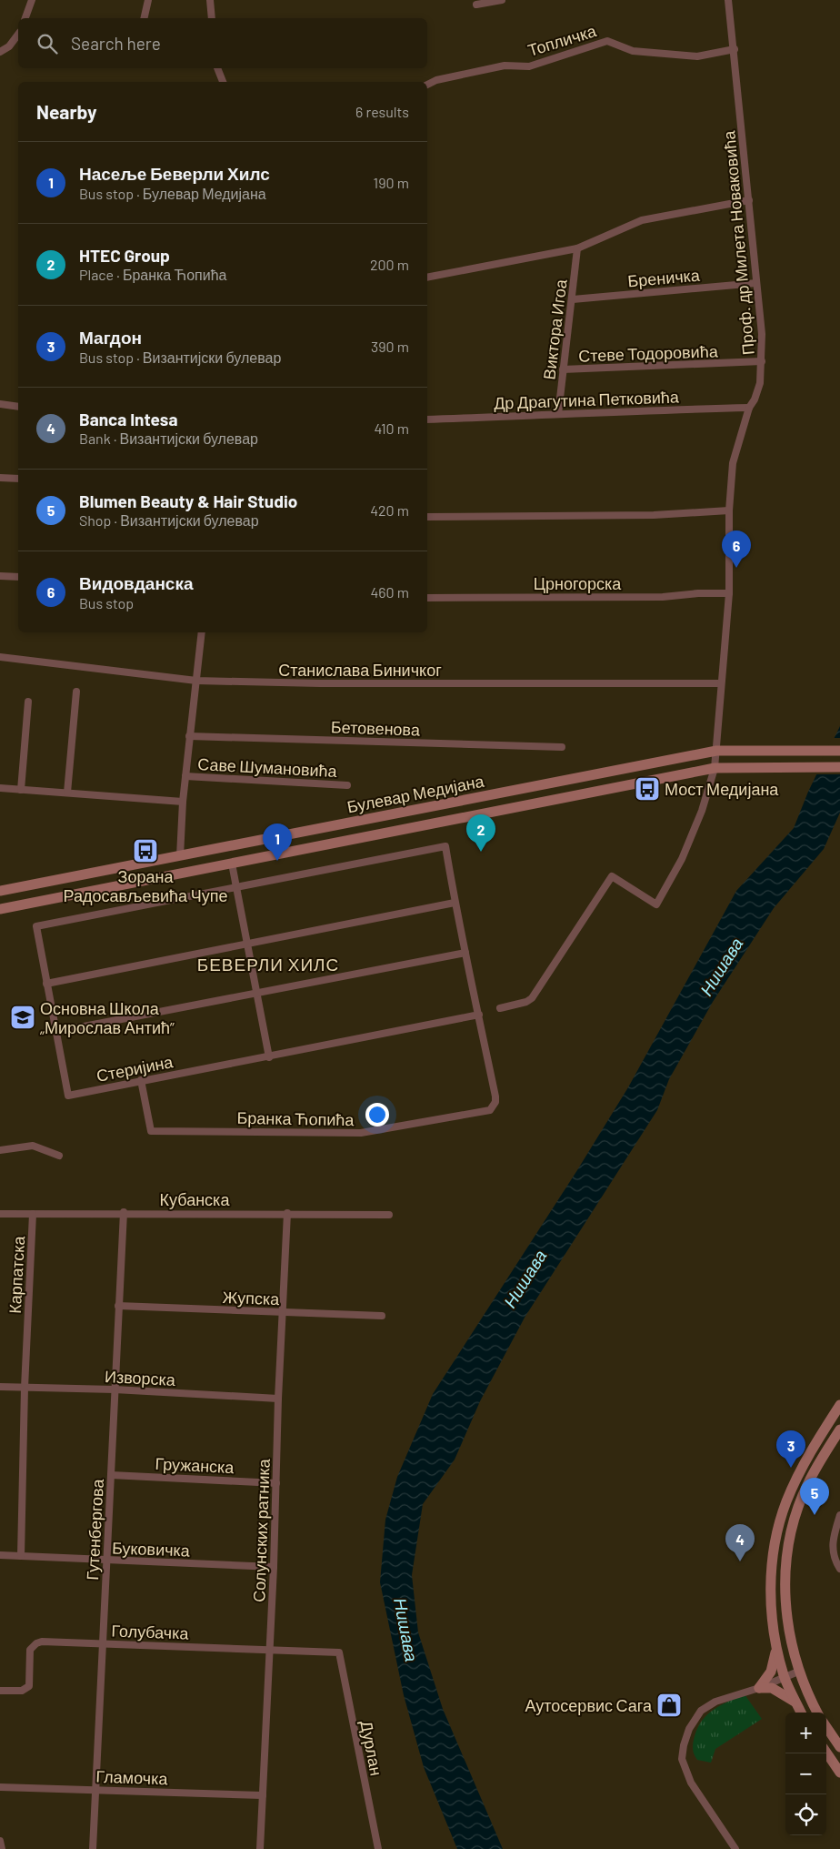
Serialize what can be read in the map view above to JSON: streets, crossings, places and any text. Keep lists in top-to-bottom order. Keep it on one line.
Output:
{"streets":{"main road":["Булевар Медијана"],"street":["Топличка","Проф. др Милета Новаковића","Бреничка","Виктора Игоа","Стеве Тодоровића","Др Драгутина Петковића","Црногорска","Станислава Биничког","Бетовенова","Саве Шумановића","Стеријина","Бранка Ћопића","Кубанска","Карпатска","Жупска","Изворска","Гружанска","Гутенбергова","Солунских ратника","Буковичка","Голубачка","Дурлан","Гламочка"]},"crossings":[["Топличка","Проф. др Милета Новаковића"],["Проф. др Милета Новаковића","Бреничка"],["Проф. др Милета Новаковића","Стеве Тодоровића"],["Проф. др Милета Новаковића","Др Драгутина Петковића"],["Проф. др Милета Новаковића","Црногорска"],["Проф. др Милета Новаковића","Станислава Биничког"],["Проф. др Милета Новаковића","Булевар Медијана"],["Бреничка","Виктора Игоа"],["Виктора Игоа","Стеве Тодоровића"],["Виктора Игоа","Др Драгутина Петковића"],["Стеријина","Бранка Ћопића"],["Кубанска","Карпатска"],["Кубанска","Гутенбергова"],["Кубанска","Солунских ратника"],["Карпатска","Изворска"],["Карпатска","Буковичка"],["Жупска","Гутенбергова"],["Жупска","Солунских ратника"],["Изворска","Гутенбергова"],["Изворска","Солунских ратника"],["Гружанска","Гутенбергова"],["Гружанска","Солунских ратника"],["Гутенбергова","Буковичка"],["Гутенбергова","Голубачка"],["Гутенбергова","Гламочка"],["Солунских ратника","Буковичка"],["Солунских ратника","Голубачка"],["Солунских ратника","Гламочка"],["Голубачка","Дурлан"]],"districts":["БЕВЕРЛИ ХИЛС"],"water":["Нишава"],"places":{"bus stop":["Мост Медијана","Зорана Радосављевића Чупе"],"school or university":["Основна Школа „Мирослав Антић”"],"shop":["Аутосервис Сага"]},"page":{"search":"Search here","heading":["Nearby","6 results"],"list":[{"mark":"1","name":"Насеље Беверли Хилс","note":"Bus stop · Булевар Медијана","value":"190 m"},{"mark":"2","name":"HTEC Group","note":"Place · Бранка Ћопића","value":"200 m"},{"mark":"3","name":"Магдон","note":"Bus stop · Византијски булевар","value":"390 m"},{"mark":"4","name":"Banca Intesa","note":"Bank · Византијски булевар","value":"410 m"},{"mark":"5","name":"Blumen Beauty & Hair Studio","note":"Shop · Византијски булевар","value":"420 m"},{"mark":"6","name":"Видовданска","note":"Bus stop","value":"460 m"}],"pins":["6","2","1","3","5","4"],"map_buttons":["+","−"]}}
